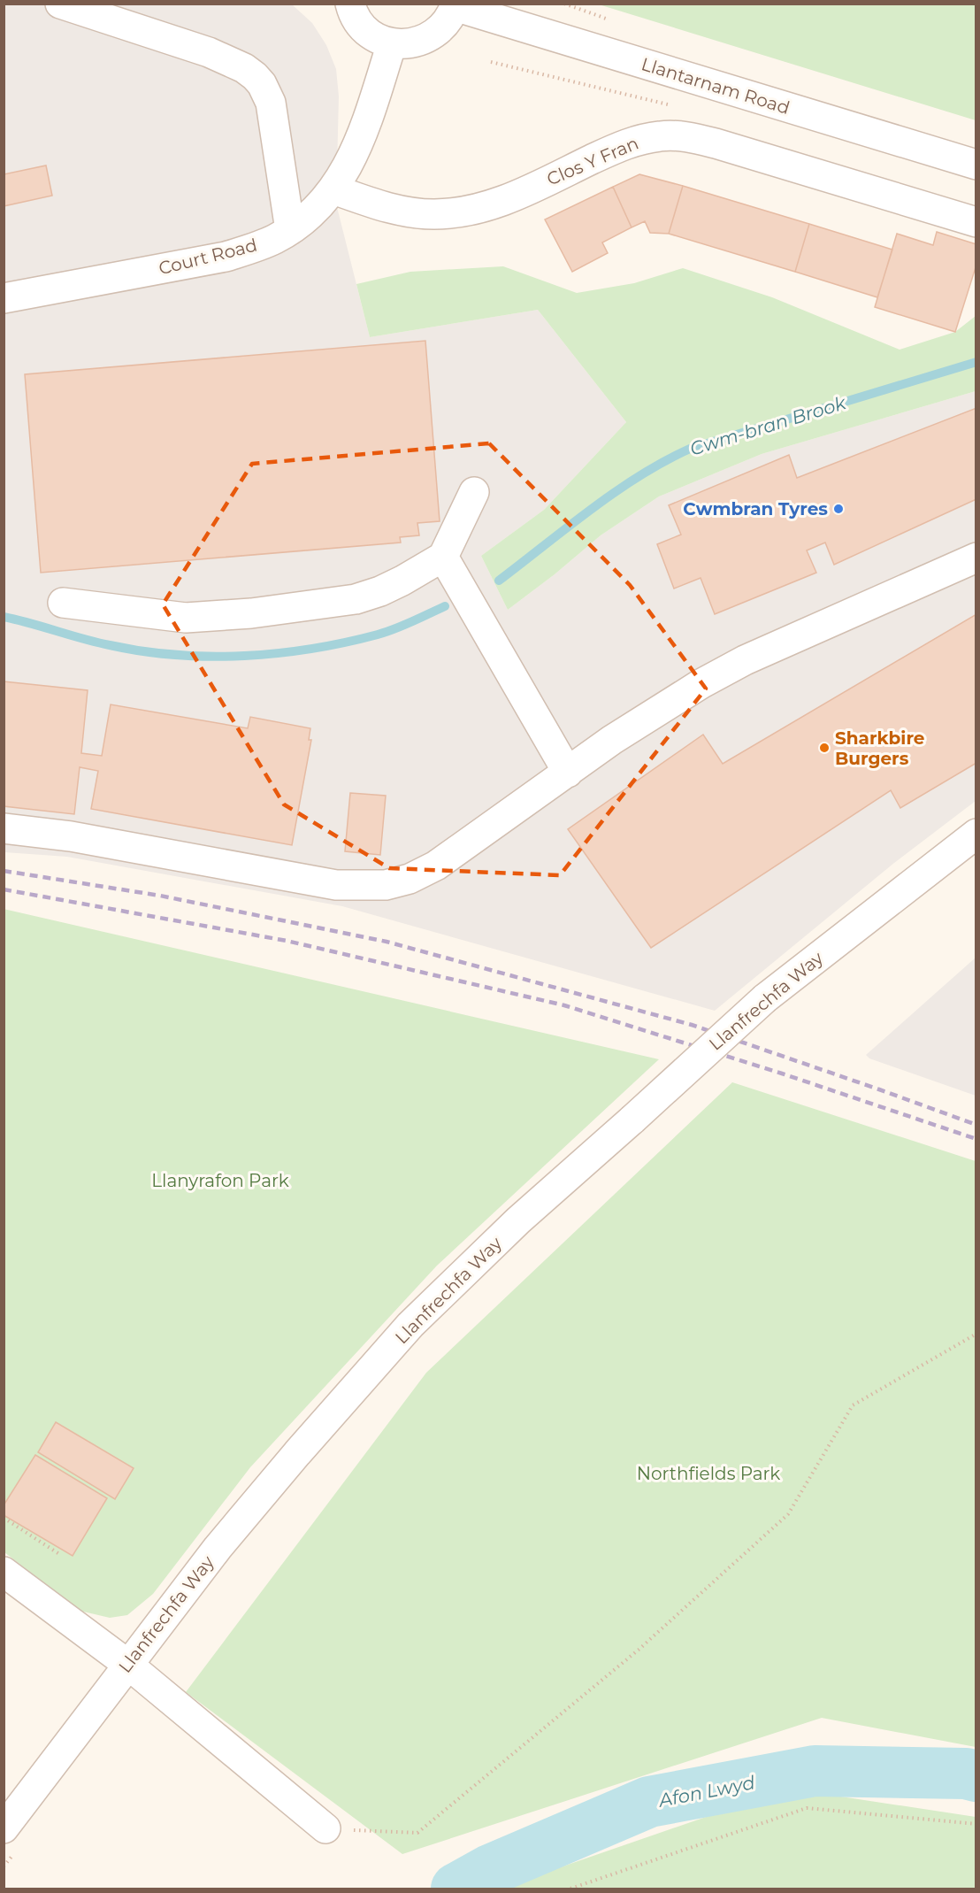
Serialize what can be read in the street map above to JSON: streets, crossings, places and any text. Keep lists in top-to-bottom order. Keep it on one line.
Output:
{"streets":{"street":["Llantarnam Road","Clos Y Fran","Court Road","Llanfrechfa Way"]},"crossings":[["Clos Y Fran","Court Road"]],"water":["Cwm-bran Brook","Afon Lwyd"],"parks":["Llanyrafon Park","Northfields Park"],"places":["Cwmbran Tyres","Sharkbire Burgers"]}
